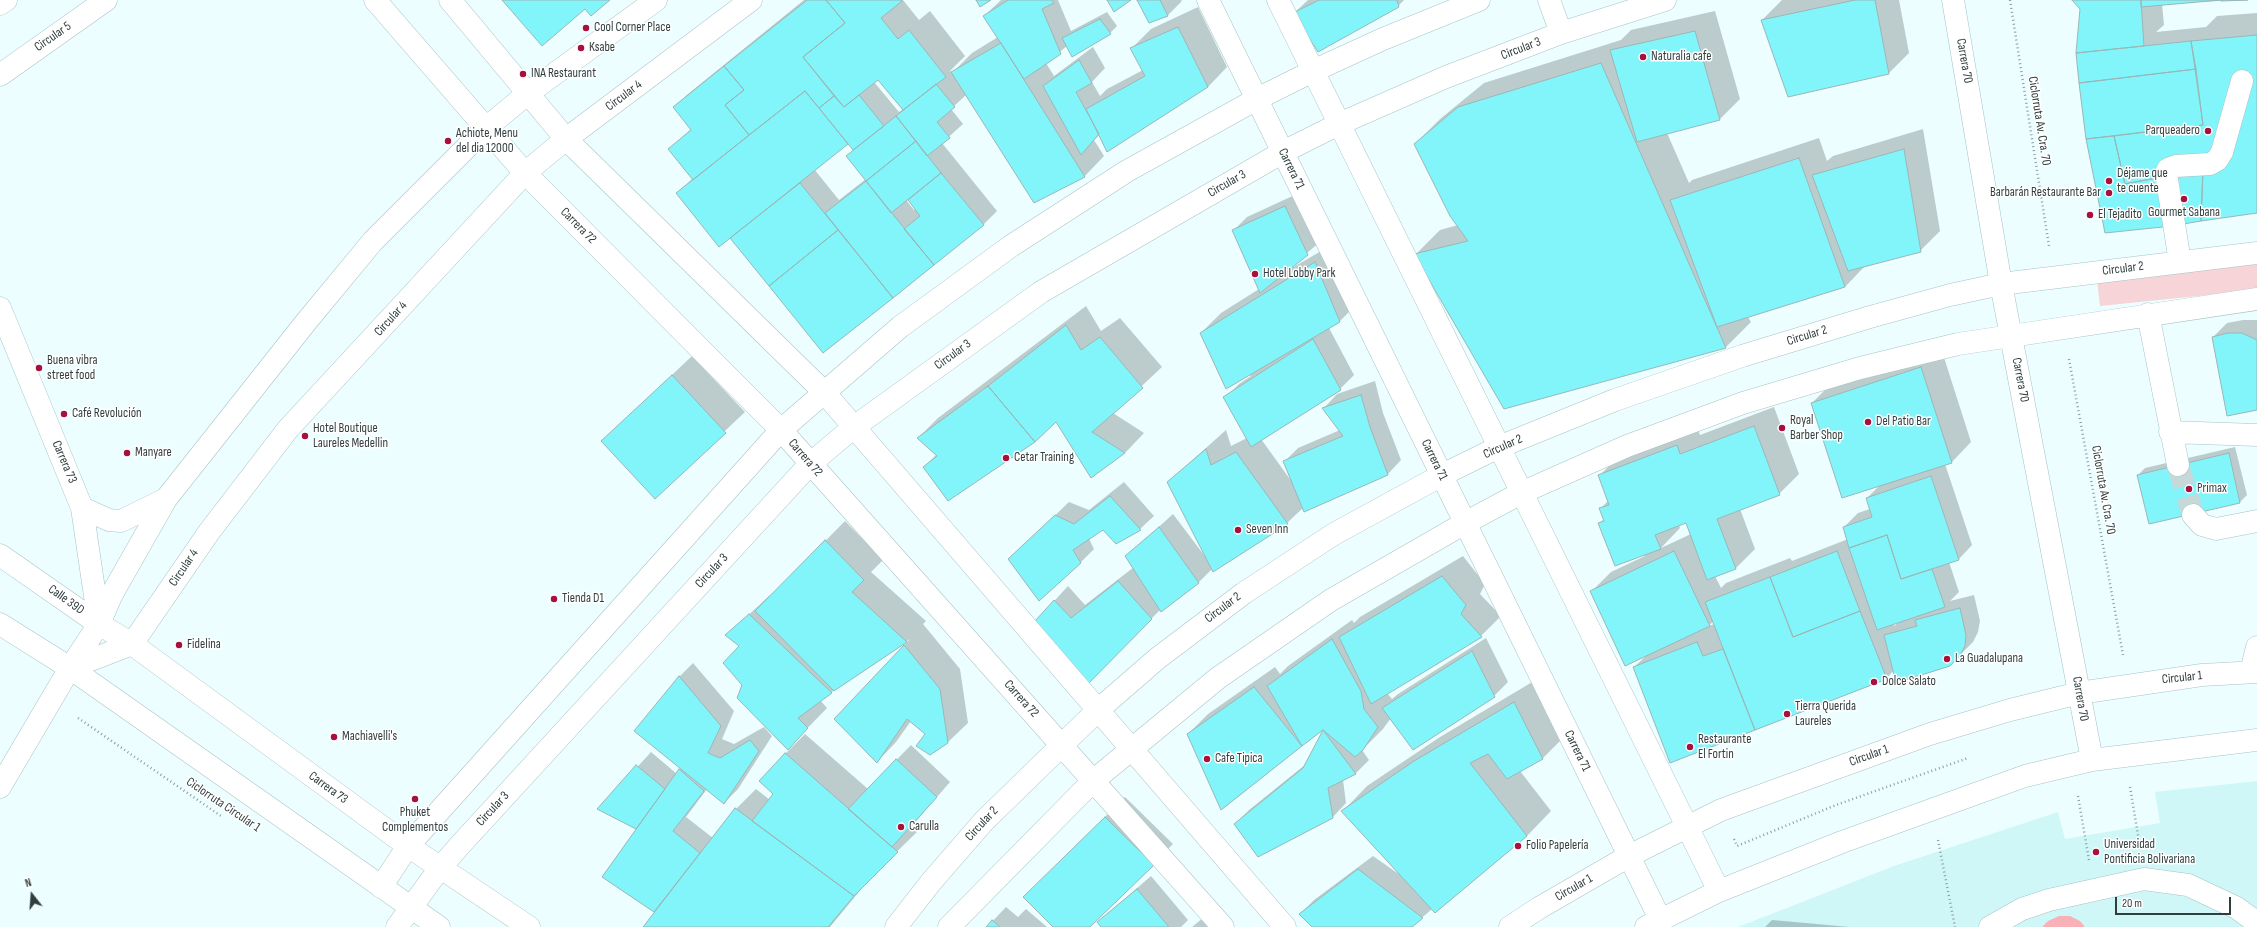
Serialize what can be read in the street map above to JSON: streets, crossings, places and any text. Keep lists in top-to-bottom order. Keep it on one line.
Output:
{"streets":{"street":["Circular 5","Circular 3","Carrera 70","Circular 4","Carrera 71","Carrera 72","Circular 2","Carrera 73","Calle 39D","Circular 1"],"path":["Ciclorruta Av. Cra. 70","Ciclorruta Circular 1"]},"crossings":[["Circular 3","Carrera 71"],["Circular 3","Carrera 72"],["Circular 3","Carrera 73"],["Carrera 70","Circular 2"],["Carrera 70","Circular 1"],["Circular 4","Carrera 72"],["Circular 4","Carrera 73"],["Circular 4","Calle 39D"],["Carrera 71","Circular 2"],["Carrera 71","Circular 1"],["Carrera 72","Circular 2"],["Carrera 73","Calle 39D"]],"places":["Cool Corner Place","Ksabe","Naturalia cafe","INA Restaurant","Parqueadero","Achiote, Menu del dia 12000","Déjame que te cuente","Barbarán Restaurante Bar","Gourmet Sabana","El Tejadito","Hotel Lobby Park","Buena vibra street food","Café Revolución","Del Patio Bar","Royal Barber Shop","Hotel Boutique Laureles Medellin","Manyare","Cetar Training","Primax","Seven Inn","Tienda D1","Fidelina","La Guadalupana","Dolce Salato","Tierra Querida Laureles","Machiavelli's","Restaurante El Fortin","Cafe Tipica","Phuket Complementos","Carulla","Folio Papelería","Universidad Pontificia Bolivariana"],"scale_bar":"20 m","north":"top"}
